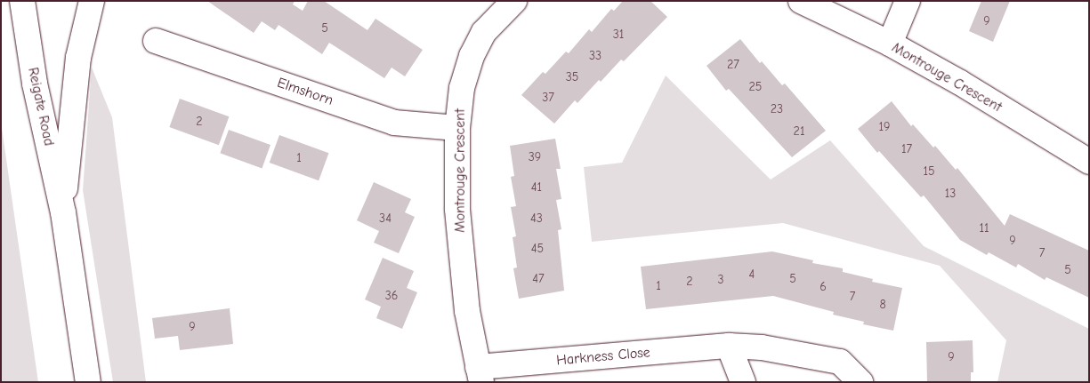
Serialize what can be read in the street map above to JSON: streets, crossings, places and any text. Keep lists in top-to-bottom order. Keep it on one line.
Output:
{"streets":{"main road":["Montrouge Crescent","Elmshorn","Reigate Road","Harkness Close"]},"crossings":[["Montrouge Crescent","Elmshorn"],["Montrouge Crescent","Harkness Close"]],"house_numbers":["9","5","31","33","27","35","25","37","23","2","19","21","17","39","1","15","41","13","34","43","11","9","45","7","5","4","47","5","3","2","1","6","36","7","8","9","9"]}
